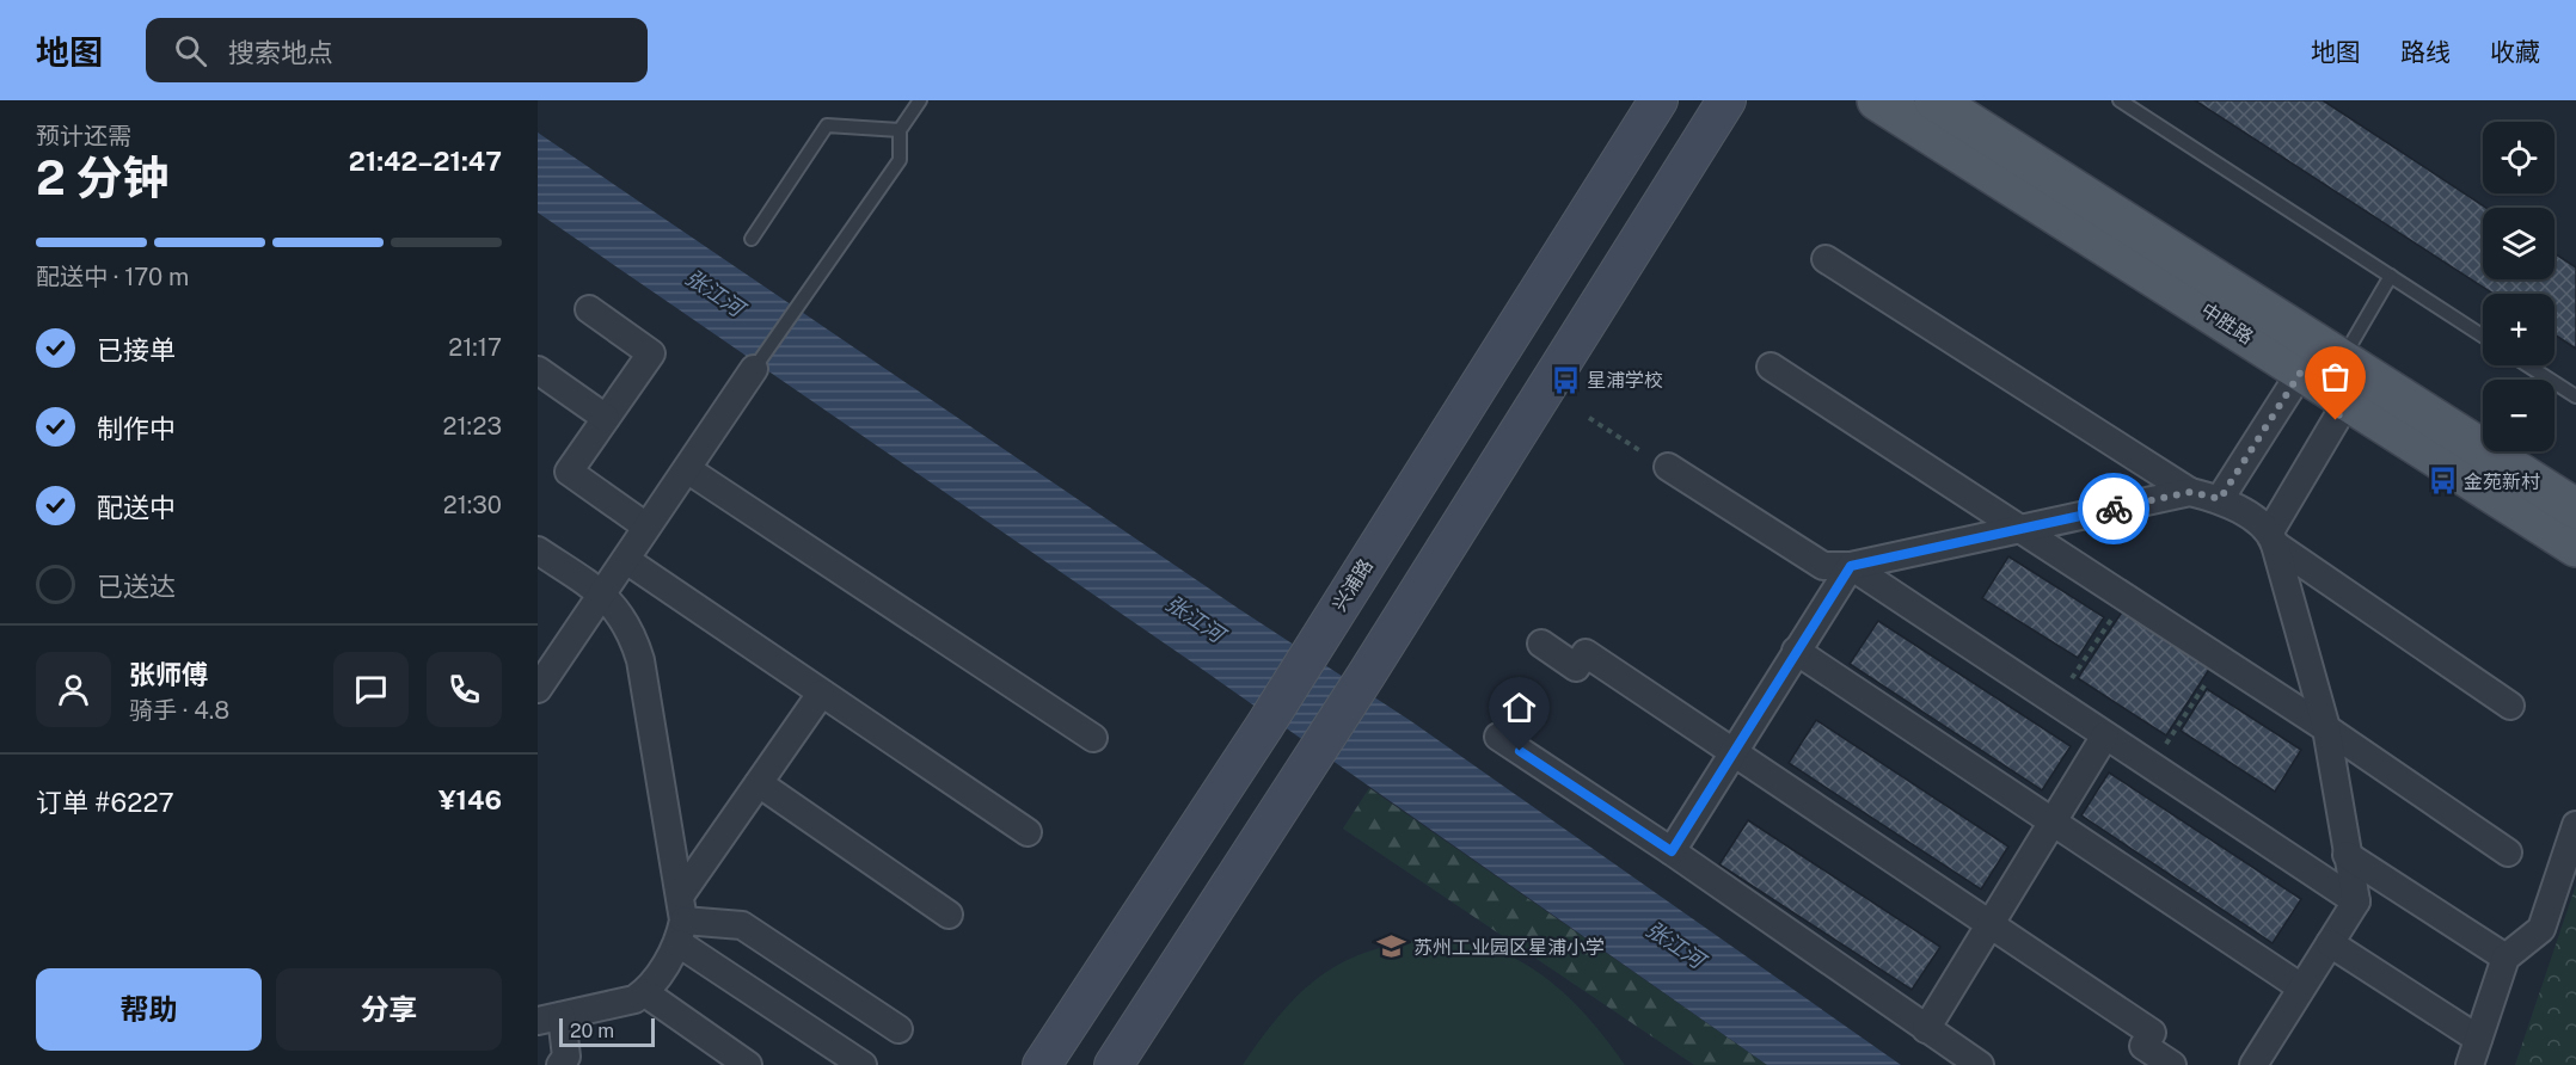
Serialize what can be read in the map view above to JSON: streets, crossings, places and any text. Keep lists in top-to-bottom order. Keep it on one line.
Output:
{"streets":{"main road":["中胜路","兴浦路"]},"water":["张江河"],"places":{"bus stop":["星浦学校","金苑新村"],"school or university":["苏州工业园区星浦小学"]},"scale_bar":"20 m","page":{"header":"地图","search":"搜索地点","nav":["地图","路线","收藏"],"heading":["2 分钟","预计还需","21:42–21:47"],"panel":["张师傅","骑手 · 4.8","订单 #6227","¥146"],"map_buttons":["+","−"],"bar":"配送中 · 170 m","list":[["已接单","21:17"],["制作中","21:23"],["配送中","21:30"],"已送达"],"buttons":["帮助","分享"],"scale":"20 m"}}
